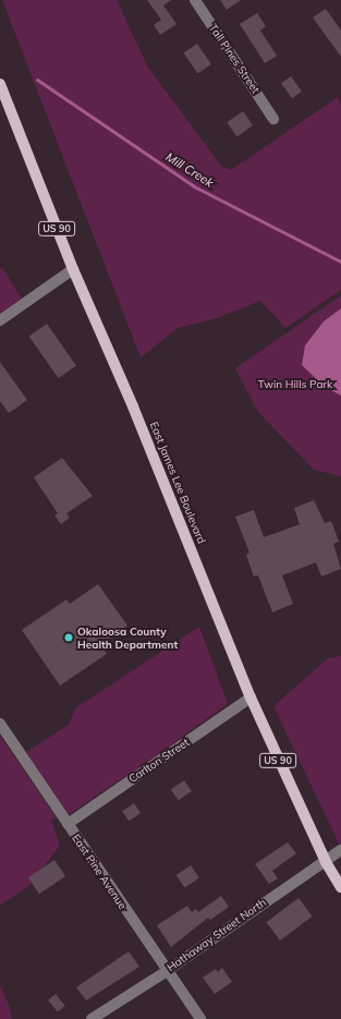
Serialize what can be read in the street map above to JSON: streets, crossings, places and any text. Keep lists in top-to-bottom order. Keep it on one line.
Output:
{"streets":{"main road":["US 90","East James Lee Boulevard"],"street":["Tall Pines Street","Carlton Street","East Pine Avenue","Hathaway Street North"]},"crossings":[["East James Lee Boulevard","Carlton Street"],["East James Lee Boulevard","Hathaway Street North"],["Carlton Street","East Pine Avenue"],["East Pine Avenue","Hathaway Street North"]],"water":["Mill Creek"],"parks":["Twin Hills Park"],"places":["Okaloosa County Health Department"]}
